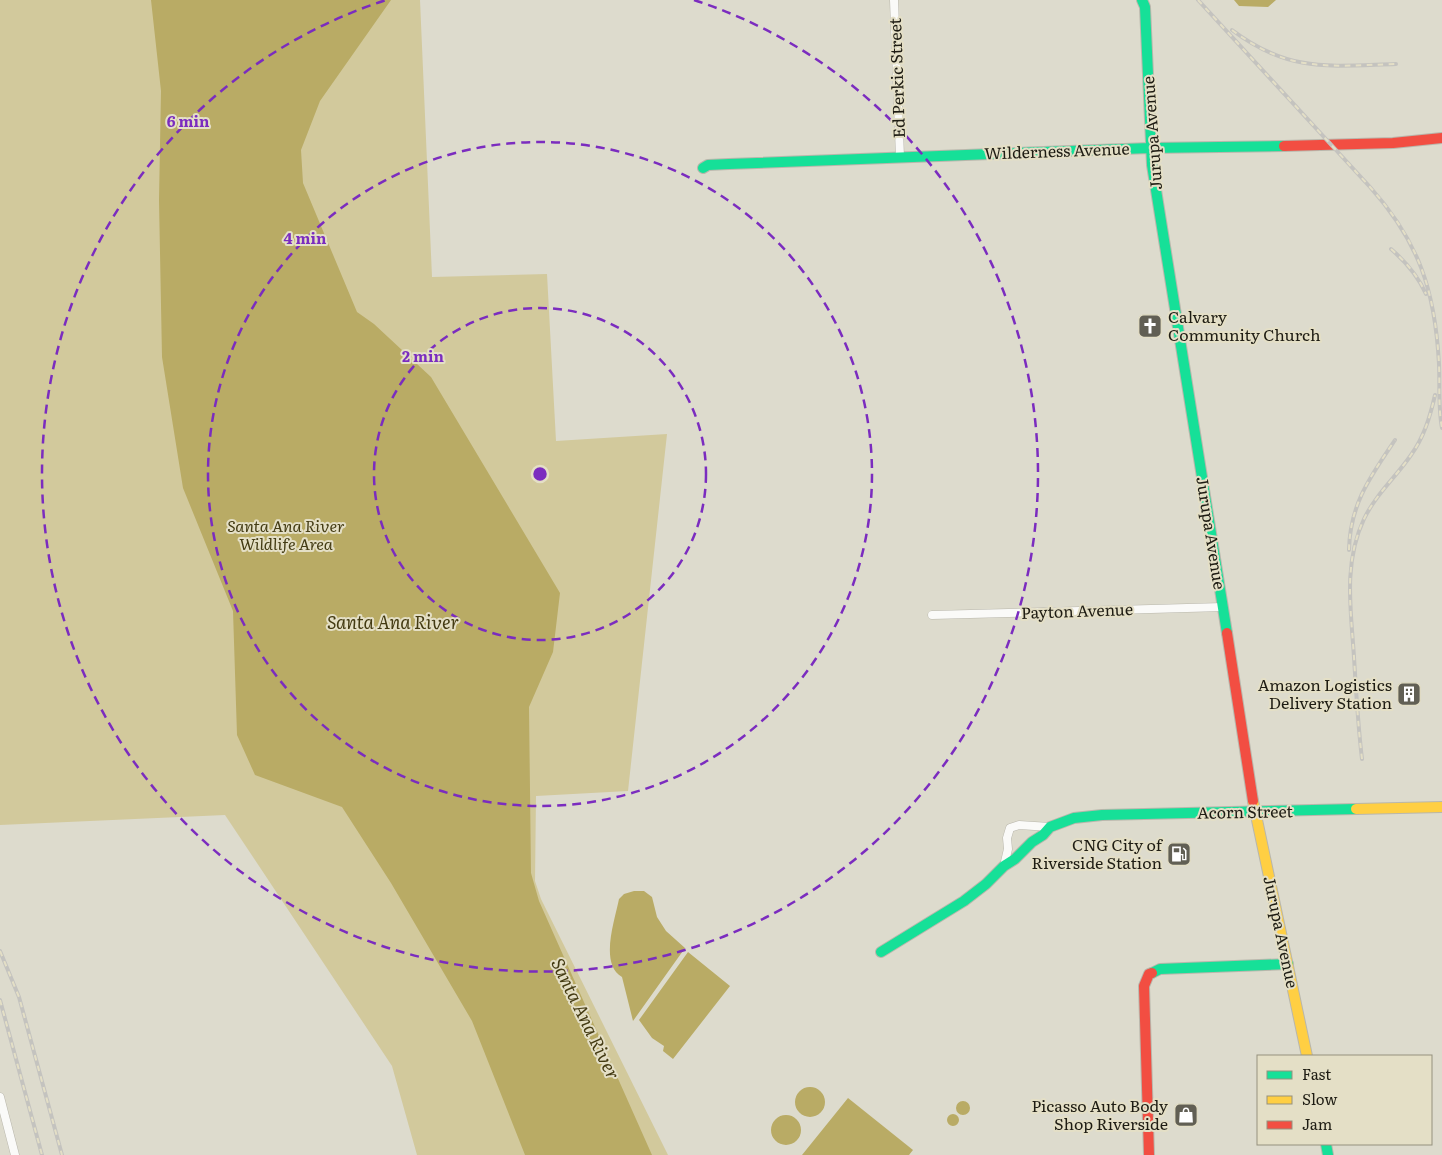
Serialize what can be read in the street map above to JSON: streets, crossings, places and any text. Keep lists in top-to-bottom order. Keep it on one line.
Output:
{"streets":{"street":["Ed Perkic Street","Jurupa Avenue","Wilderness Avenue","Payton Avenue","Acorn Street"]},"crossings":[["Ed Perkic Street","Wilderness Avenue"],["Jurupa Avenue","Wilderness Avenue"],["Jurupa Avenue","Payton Avenue"],["Jurupa Avenue","Acorn Street"]],"water":["Santa Ana River"],"parks":["Santa Ana River Wildlife Area"],"places":{"church":["Calvary Community Church"],"building":["Amazon Logistics Delivery Station"],"fuel station":["CNG City of Riverside Station"],"shop":["Picasso Auto Body Shop Riverside"]},"legend":["Fast","Slow","Jam"],"rings":["6 min","4 min","2 min"]}
